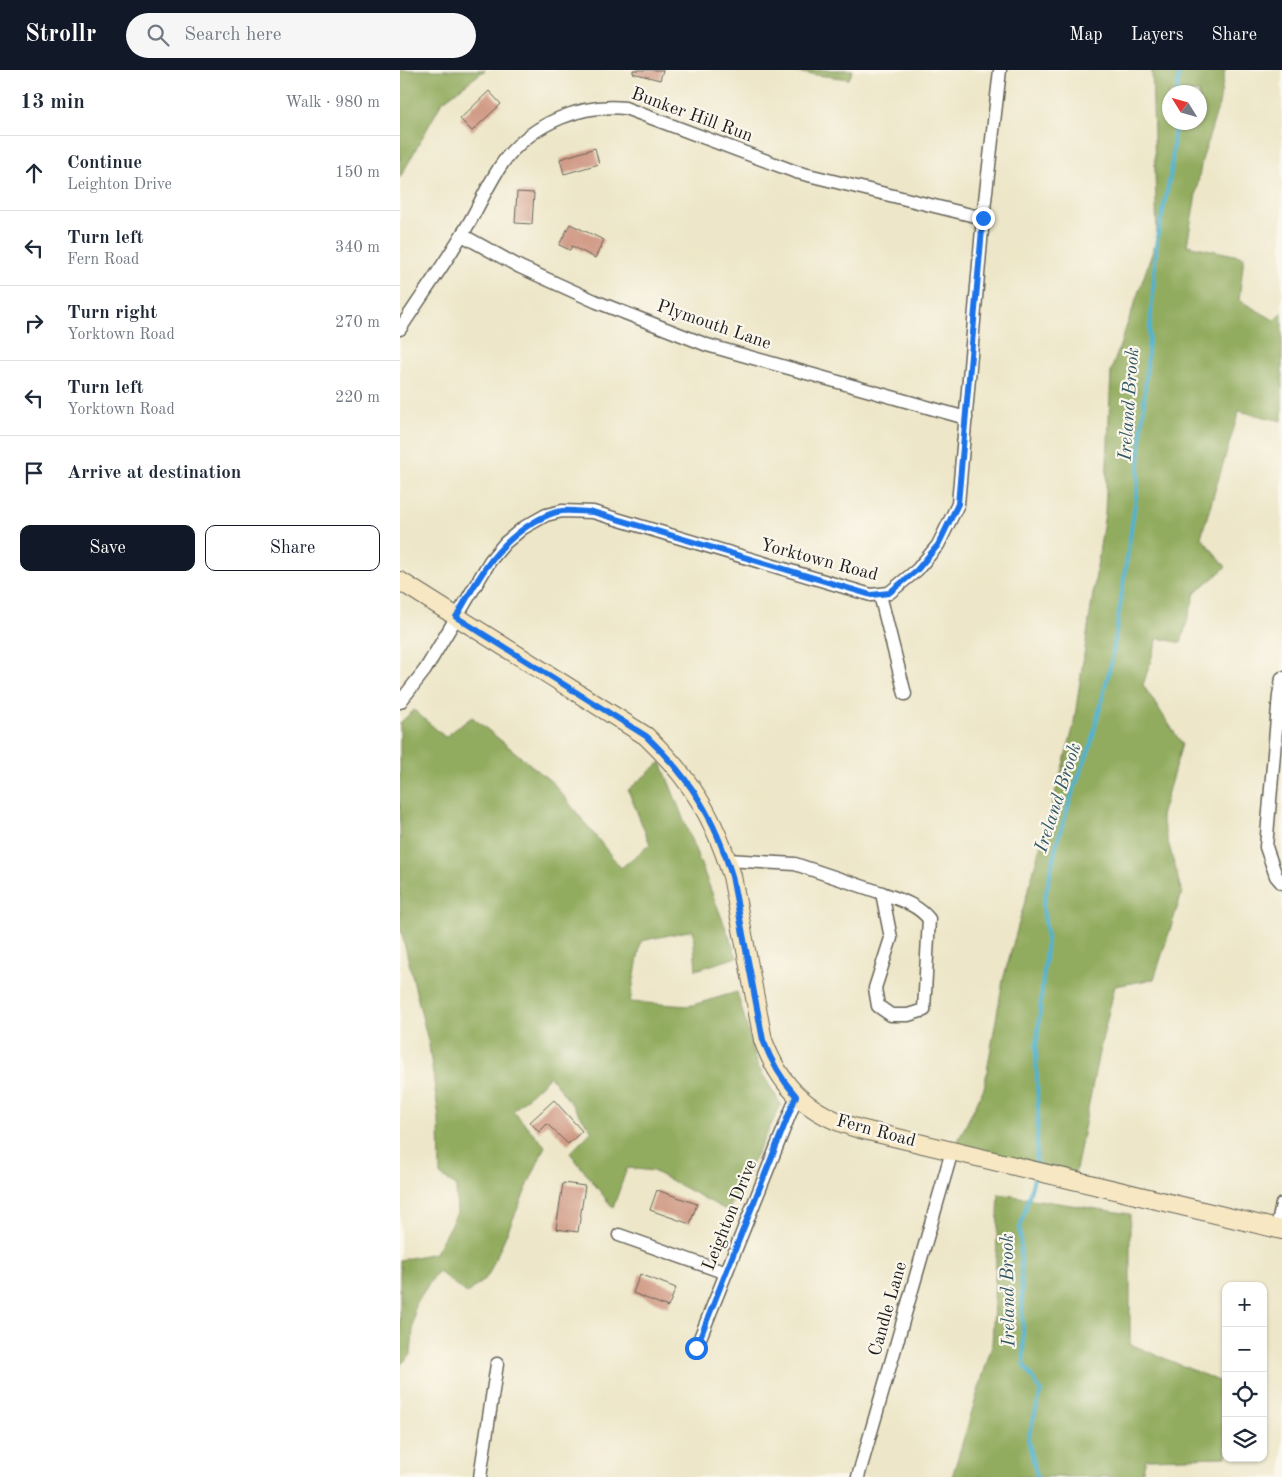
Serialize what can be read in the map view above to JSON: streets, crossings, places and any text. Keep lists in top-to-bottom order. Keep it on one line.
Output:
{"streets":{"street":["Bunker Hill Run","Plymouth Lane","Yorktown Road","Fern Road","Leighton Drive","Candle Lane"]},"crossings":[["Bunker Hill Run","Plymouth Lane"],["Bunker Hill Run","Yorktown Road"],["Plymouth Lane","Yorktown Road"],["Yorktown Road","Fern Road"],["Fern Road","Leighton Drive"],["Fern Road","Candle Lane"]],"water":["Ireland Brook"],"north":"top left","page":{"header":"Strollr","search":"Search here","nav":["Map","Layers","Share"],"heading":["13 min","Walk · 980 m"],"list":[["Continue","Leighton Drive","150 m"],["Turn left","Fern Road","340 m"],["Turn right","Yorktown Road","270 m"],["Turn left","Yorktown Road","220 m"],"Arrive at destination"],"buttons":["Save","Share"],"map_buttons":["+","−"]}}
